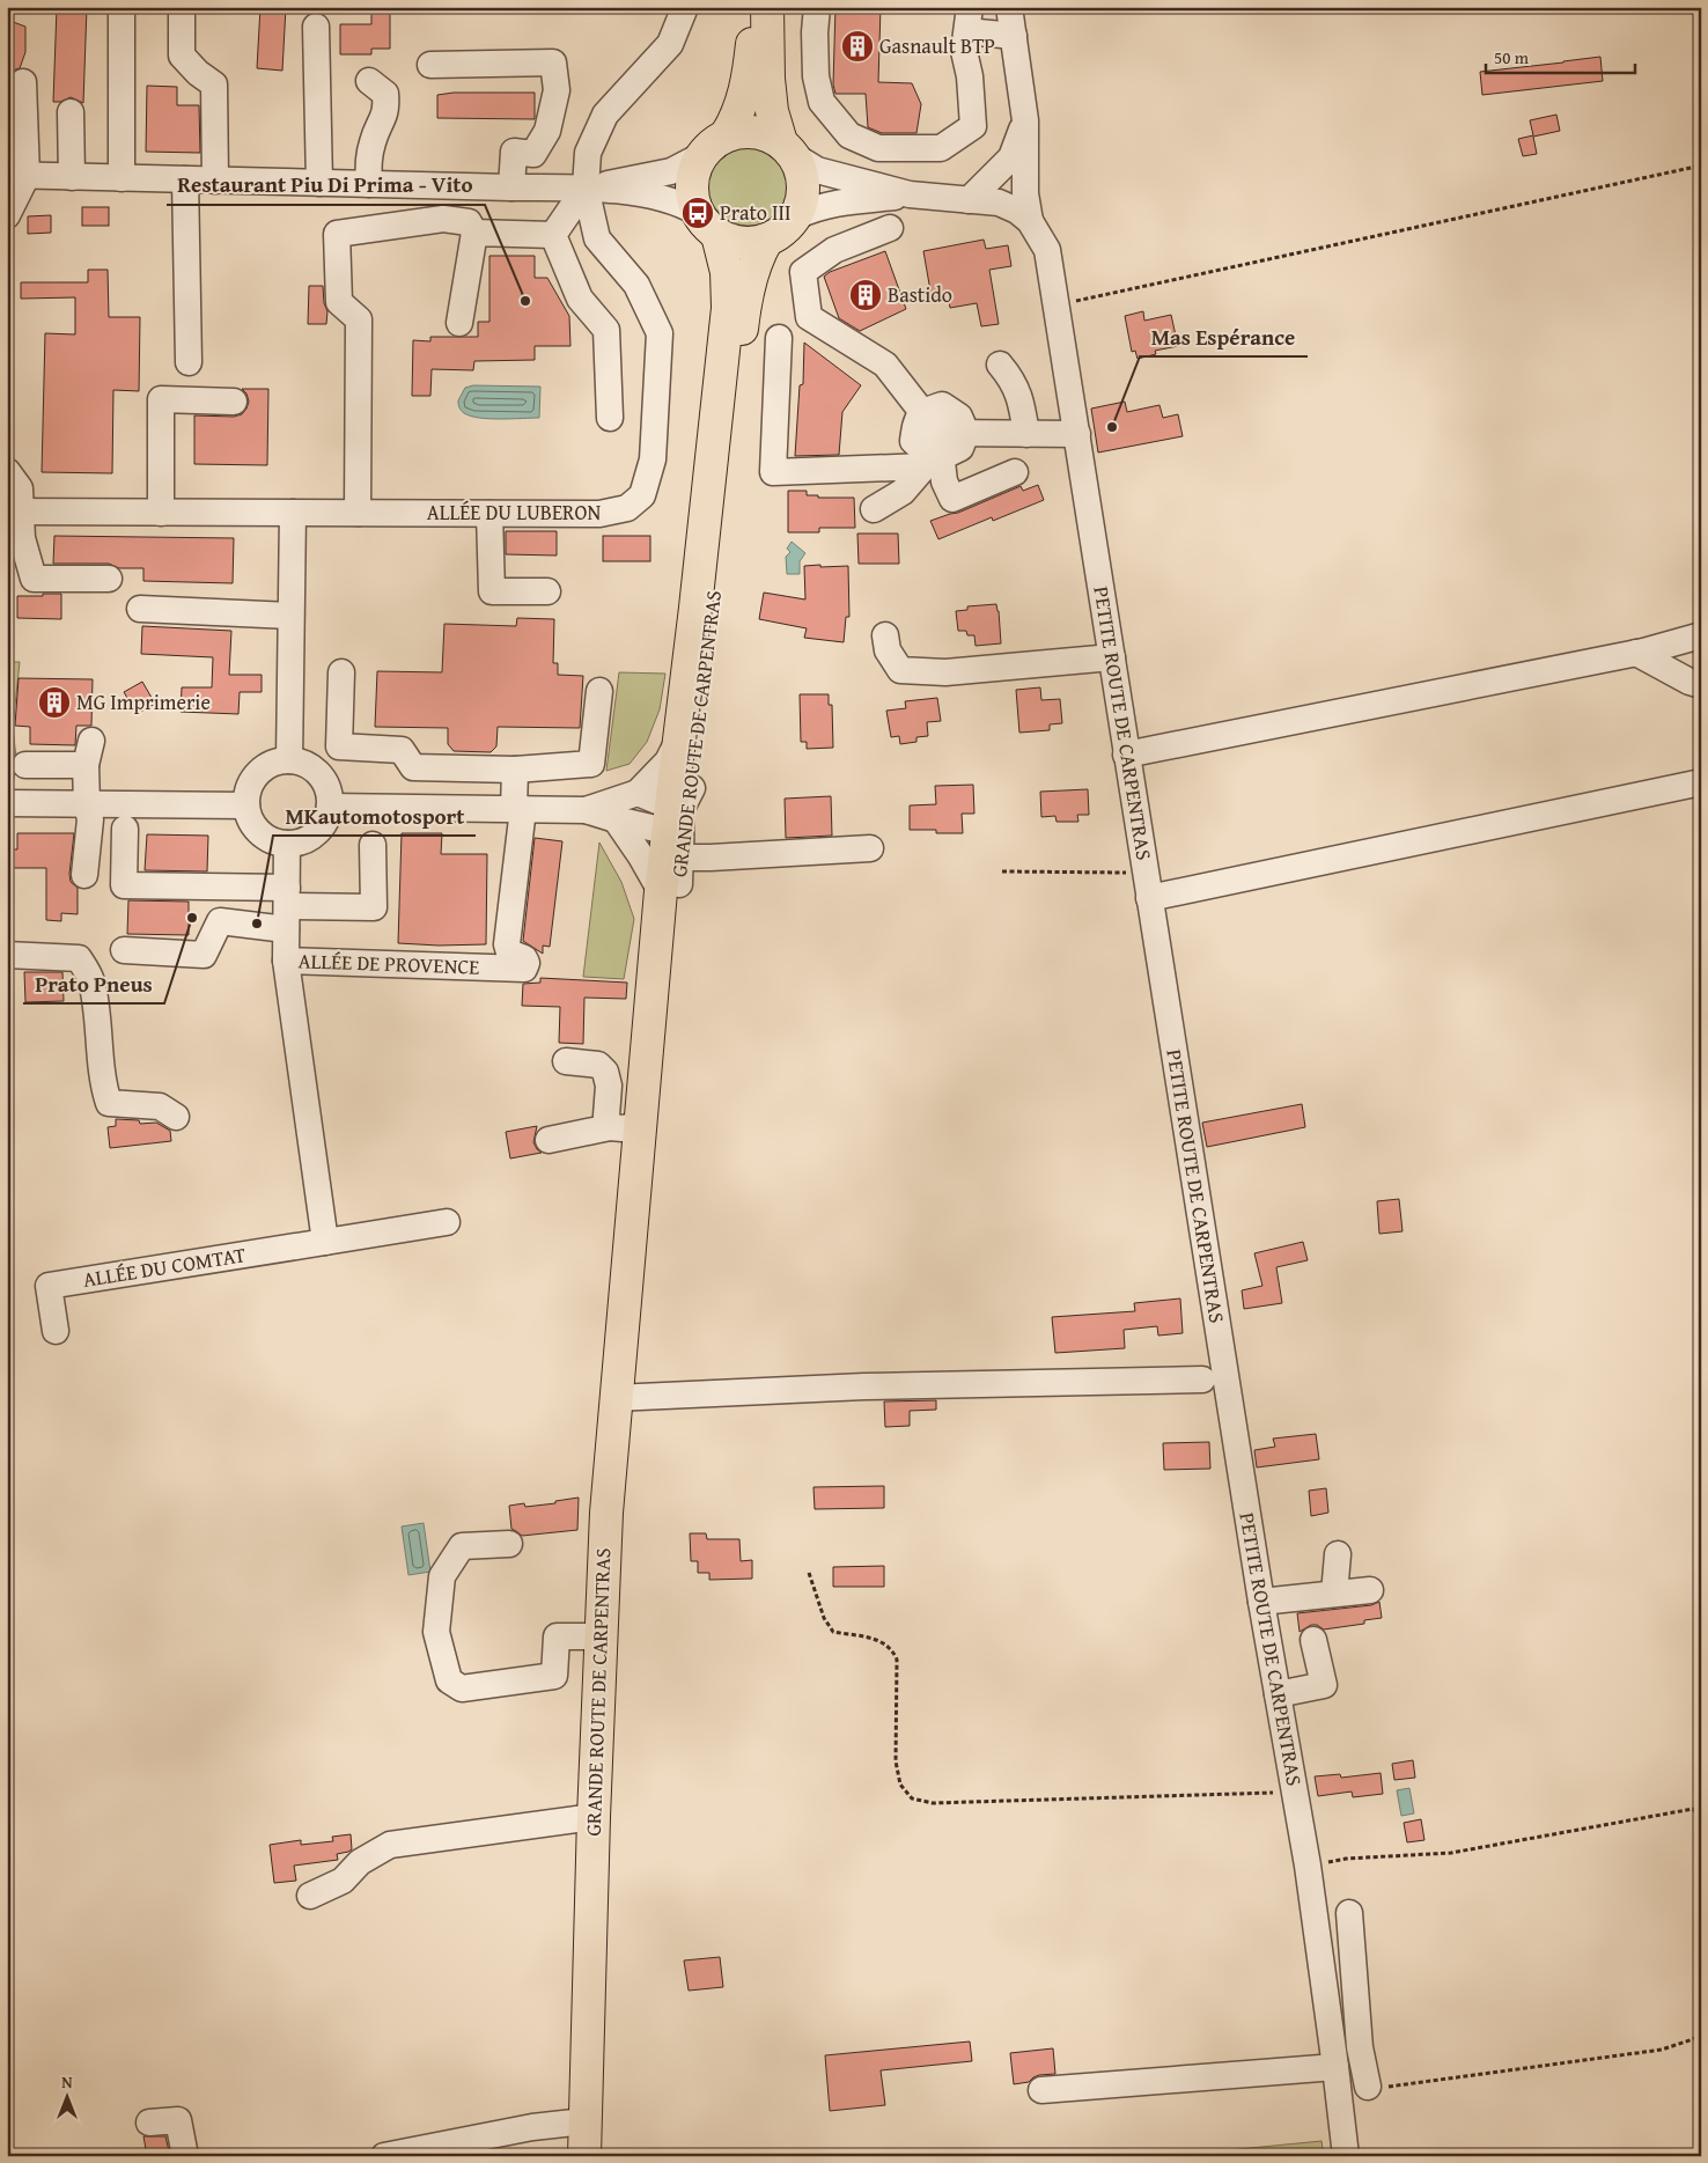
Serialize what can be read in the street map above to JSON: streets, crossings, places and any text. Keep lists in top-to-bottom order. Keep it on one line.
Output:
{"streets":{"main road":["GRANDE ROUTE DE CARPENTRAS"],"street":["ALLÉE DU LUBERON","PETITE ROUTE DE CARPENTRAS","ALLÉE DE PROVENCE","ALLÉE DU COMTAT"]},"crossings":[["PETITE ROUTE DE CARPENTRAS","GRANDE ROUTE DE CARPENTRAS"]],"places":{"building":["Gasnault BTP","Bastido","MG Imprimerie"],"bus stop":["Prato III"],"other":["Restaurant Piu Di Prima - Vito","Mas Espérance","Prato Pneus","MKautomotosport"]},"scale_bar":"50 m","north":"top"}
